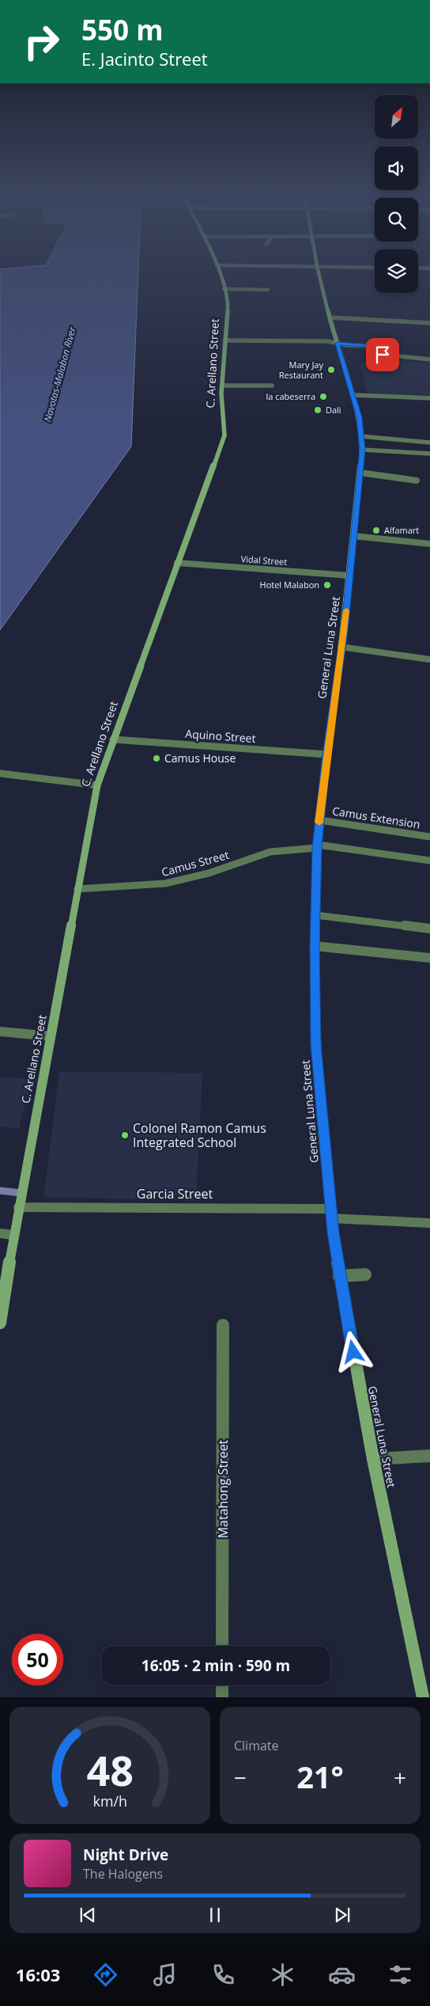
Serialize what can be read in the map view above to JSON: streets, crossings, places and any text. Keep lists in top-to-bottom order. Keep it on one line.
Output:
{"streets":{"main road":["C. Arellano Street","General Luna Street"],"street":["Vidal Street","Aquino Street","Camus Extension","Camus Street","Garcia Street","Matahong Street"]},"crossings":[["C. Arellano Street","Vidal Street"],["C. Arellano Street","Aquino Street"],["C. Arellano Street","Camus Street"],["C. Arellano Street","Garcia Street"],["Vidal Street","General Luna Street"],["General Luna Street","Aquino Street"],["General Luna Street","Camus Extension"],["General Luna Street","Camus Street"],["General Luna Street","Garcia Street"]],"water":["Navotas-Malabon River"],"places":["Mary Jay Restaurant","la cabeserra","Dali","Alfamart","Hotel Malabon","Camus House","Colonel Ramon Camus Integrated School"],"north":"top right","page":{"turn":["550 m","E. Jacinto Street"],"limit":"50","trip":"16:05 · 2 min · 590 m","tile":"Climate","heat":["−","21°","+"],"song":["Night Drive","The Halogens"],"tabs":"16:03","gauge":["48","km/h"]}}
